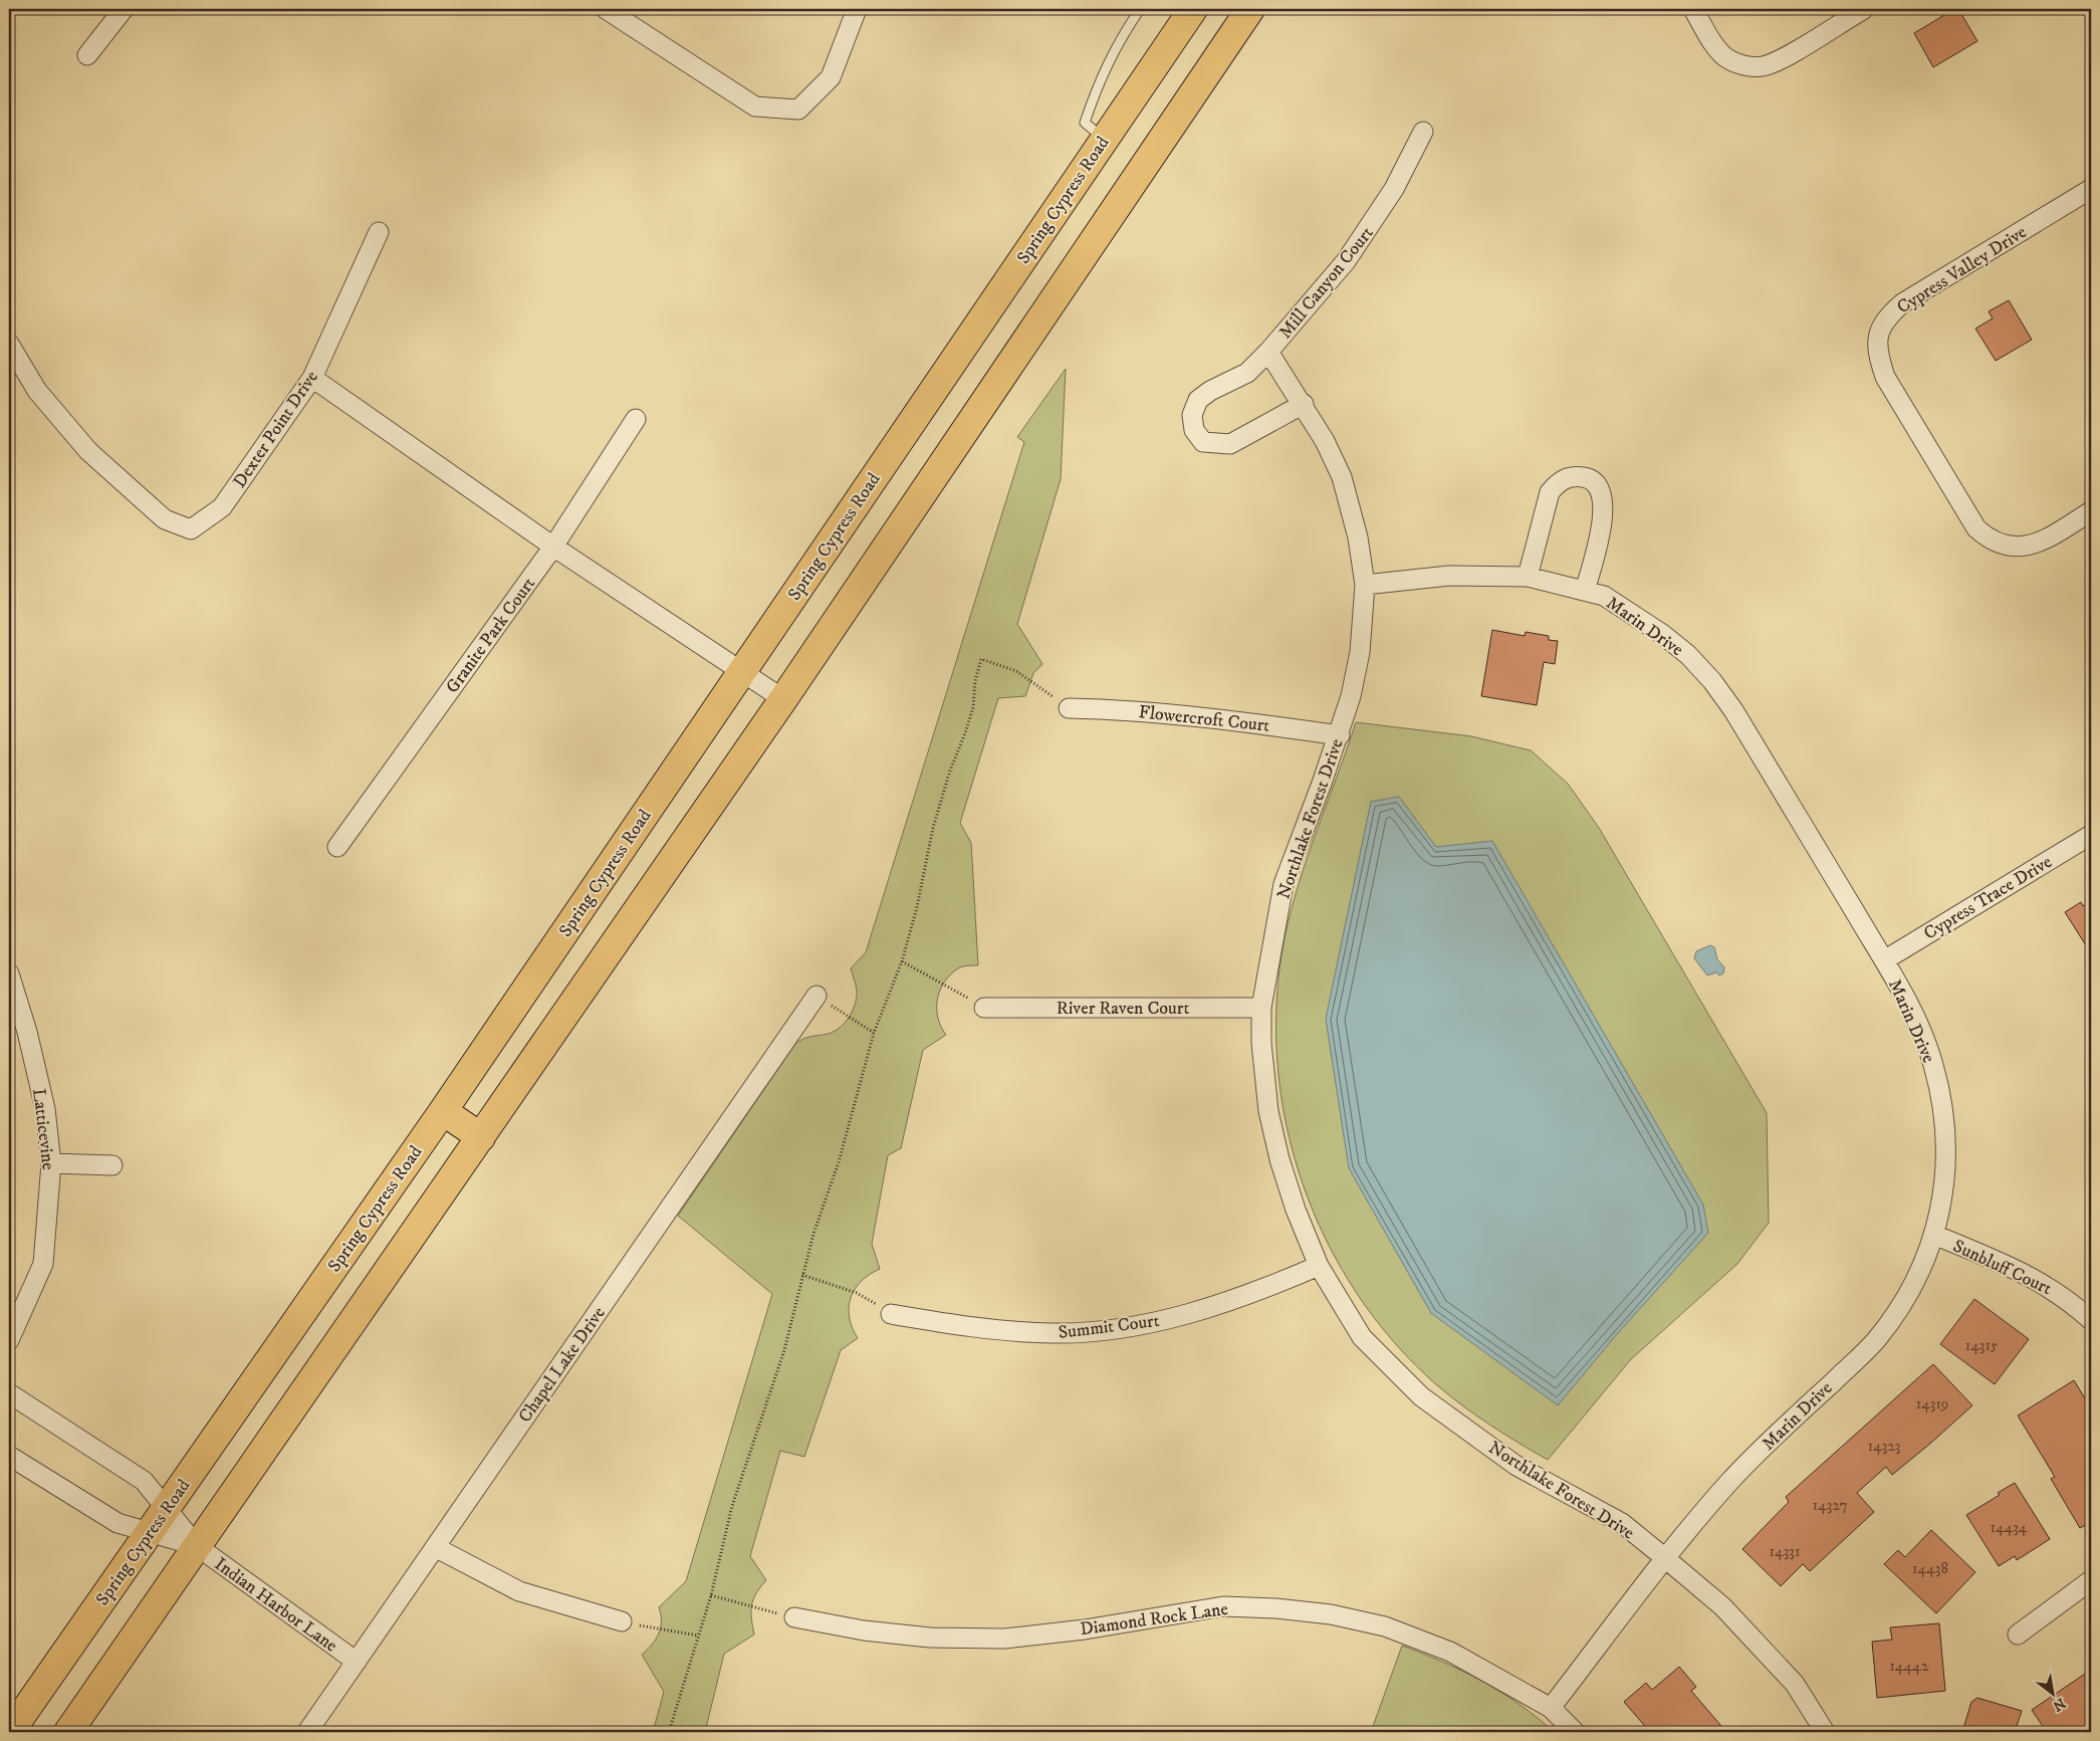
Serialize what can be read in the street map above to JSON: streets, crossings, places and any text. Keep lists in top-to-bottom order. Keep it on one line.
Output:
{"streets":{"main road":["Spring Cypress Road"],"street":["Cypress Valley Drive","Mill Canyon Court","Dexter Point Drive","Marin Drive","Granite Park Court","Flowercroft Court","Northlake Forest Drive","Cypress Trace Drive","River Raven Court","Latticevine","Sunbluff Court","Summit Court","Chapel Lake Drive","Indian Harbor Lane","Diamond Rock Lane"]},"crossings":[["Spring Cypress Road","Indian Harbor Lane"],["Mill Canyon Court","Northlake Forest Drive"],["Marin Drive","Northlake Forest Drive"],["Marin Drive","Cypress Trace Drive"],["Marin Drive","Sunbluff Court"],["Marin Drive","Diamond Rock Lane"],["Flowercroft Court","Northlake Forest Drive"],["Northlake Forest Drive","River Raven Court"],["Northlake Forest Drive","Summit Court"],["Chapel Lake Drive","Indian Harbor Lane"]],"house_numbers":["14315","14319","14323","14327","14434","14331","14438","14442"],"north":"bottom right"}
